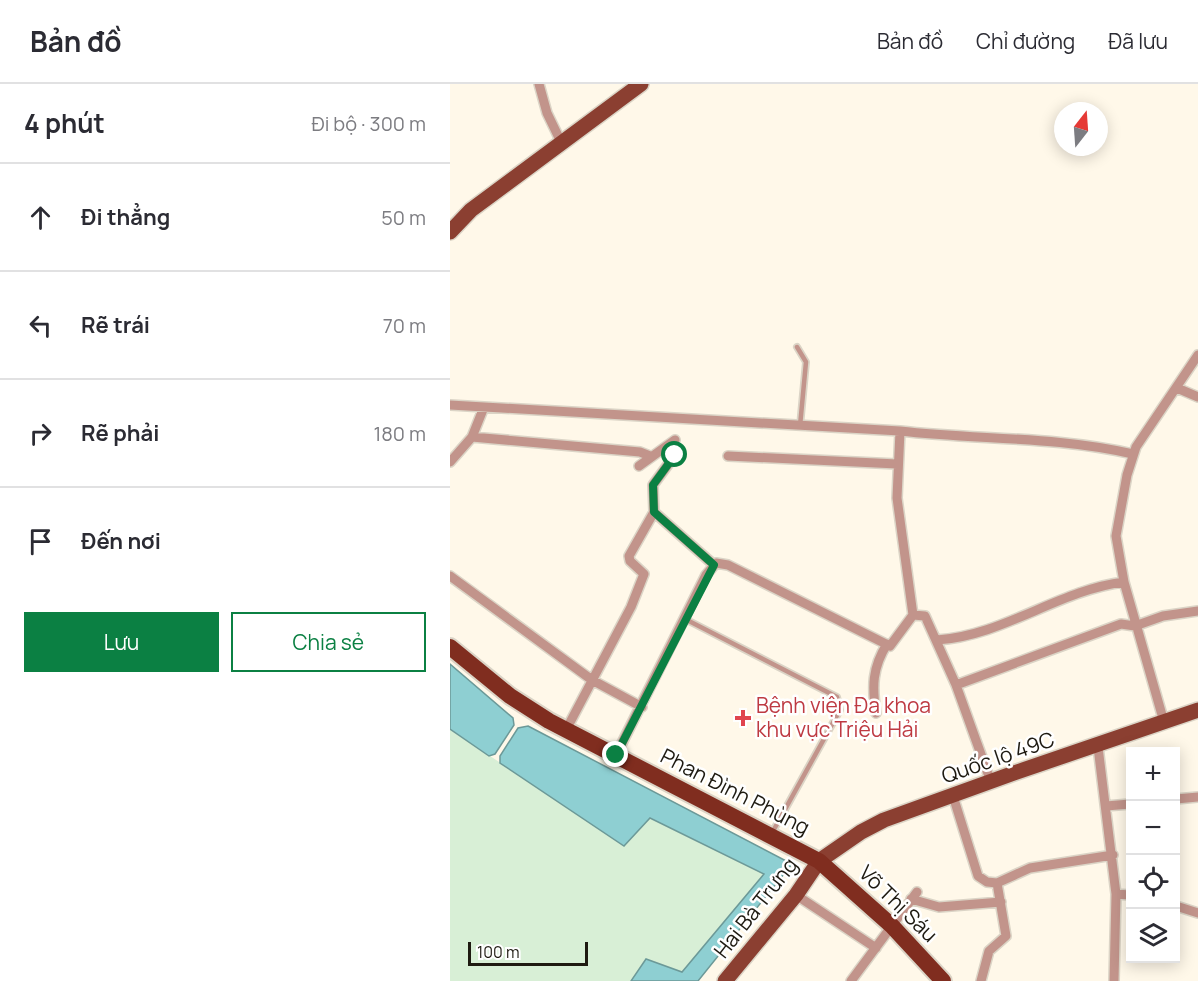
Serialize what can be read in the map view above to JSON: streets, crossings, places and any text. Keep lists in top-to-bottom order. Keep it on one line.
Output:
{"streets":{"highway":["Phan Đình Phùng","Võ Thị Sáu"],"main road":["Quốc lộ 49C","Hai Bà Trưng"]},"crossings":[["Quốc lộ 49C","Phan Đình Phùng"],["Quốc lộ 49C","Võ Thị Sáu"],["Quốc lộ 49C","Hai Bà Trưng"],["Phan Đình Phùng","Võ Thị Sáu"],["Phan Đình Phùng","Hai Bà Trưng"],["Võ Thị Sáu","Hai Bà Trưng"]],"places":{"health":["Bệnh viện Đa khoa khu vực Triệu Hải"]},"scale_bar":"100 m","north":"top","page":{"header":"Bản đồ","nav":["Bản đồ","Chỉ đường","Đã lưu"],"heading":["4 phút","Đi bộ · 300 m"],"list":[["Đi thẳng","50 m"],["Rẽ trái","70 m"],["Rẽ phải","180 m"],"Đến nơi"],"buttons":["Lưu","Chia sẻ"],"map_buttons":["+","−"],"scale":"100 m"}}
